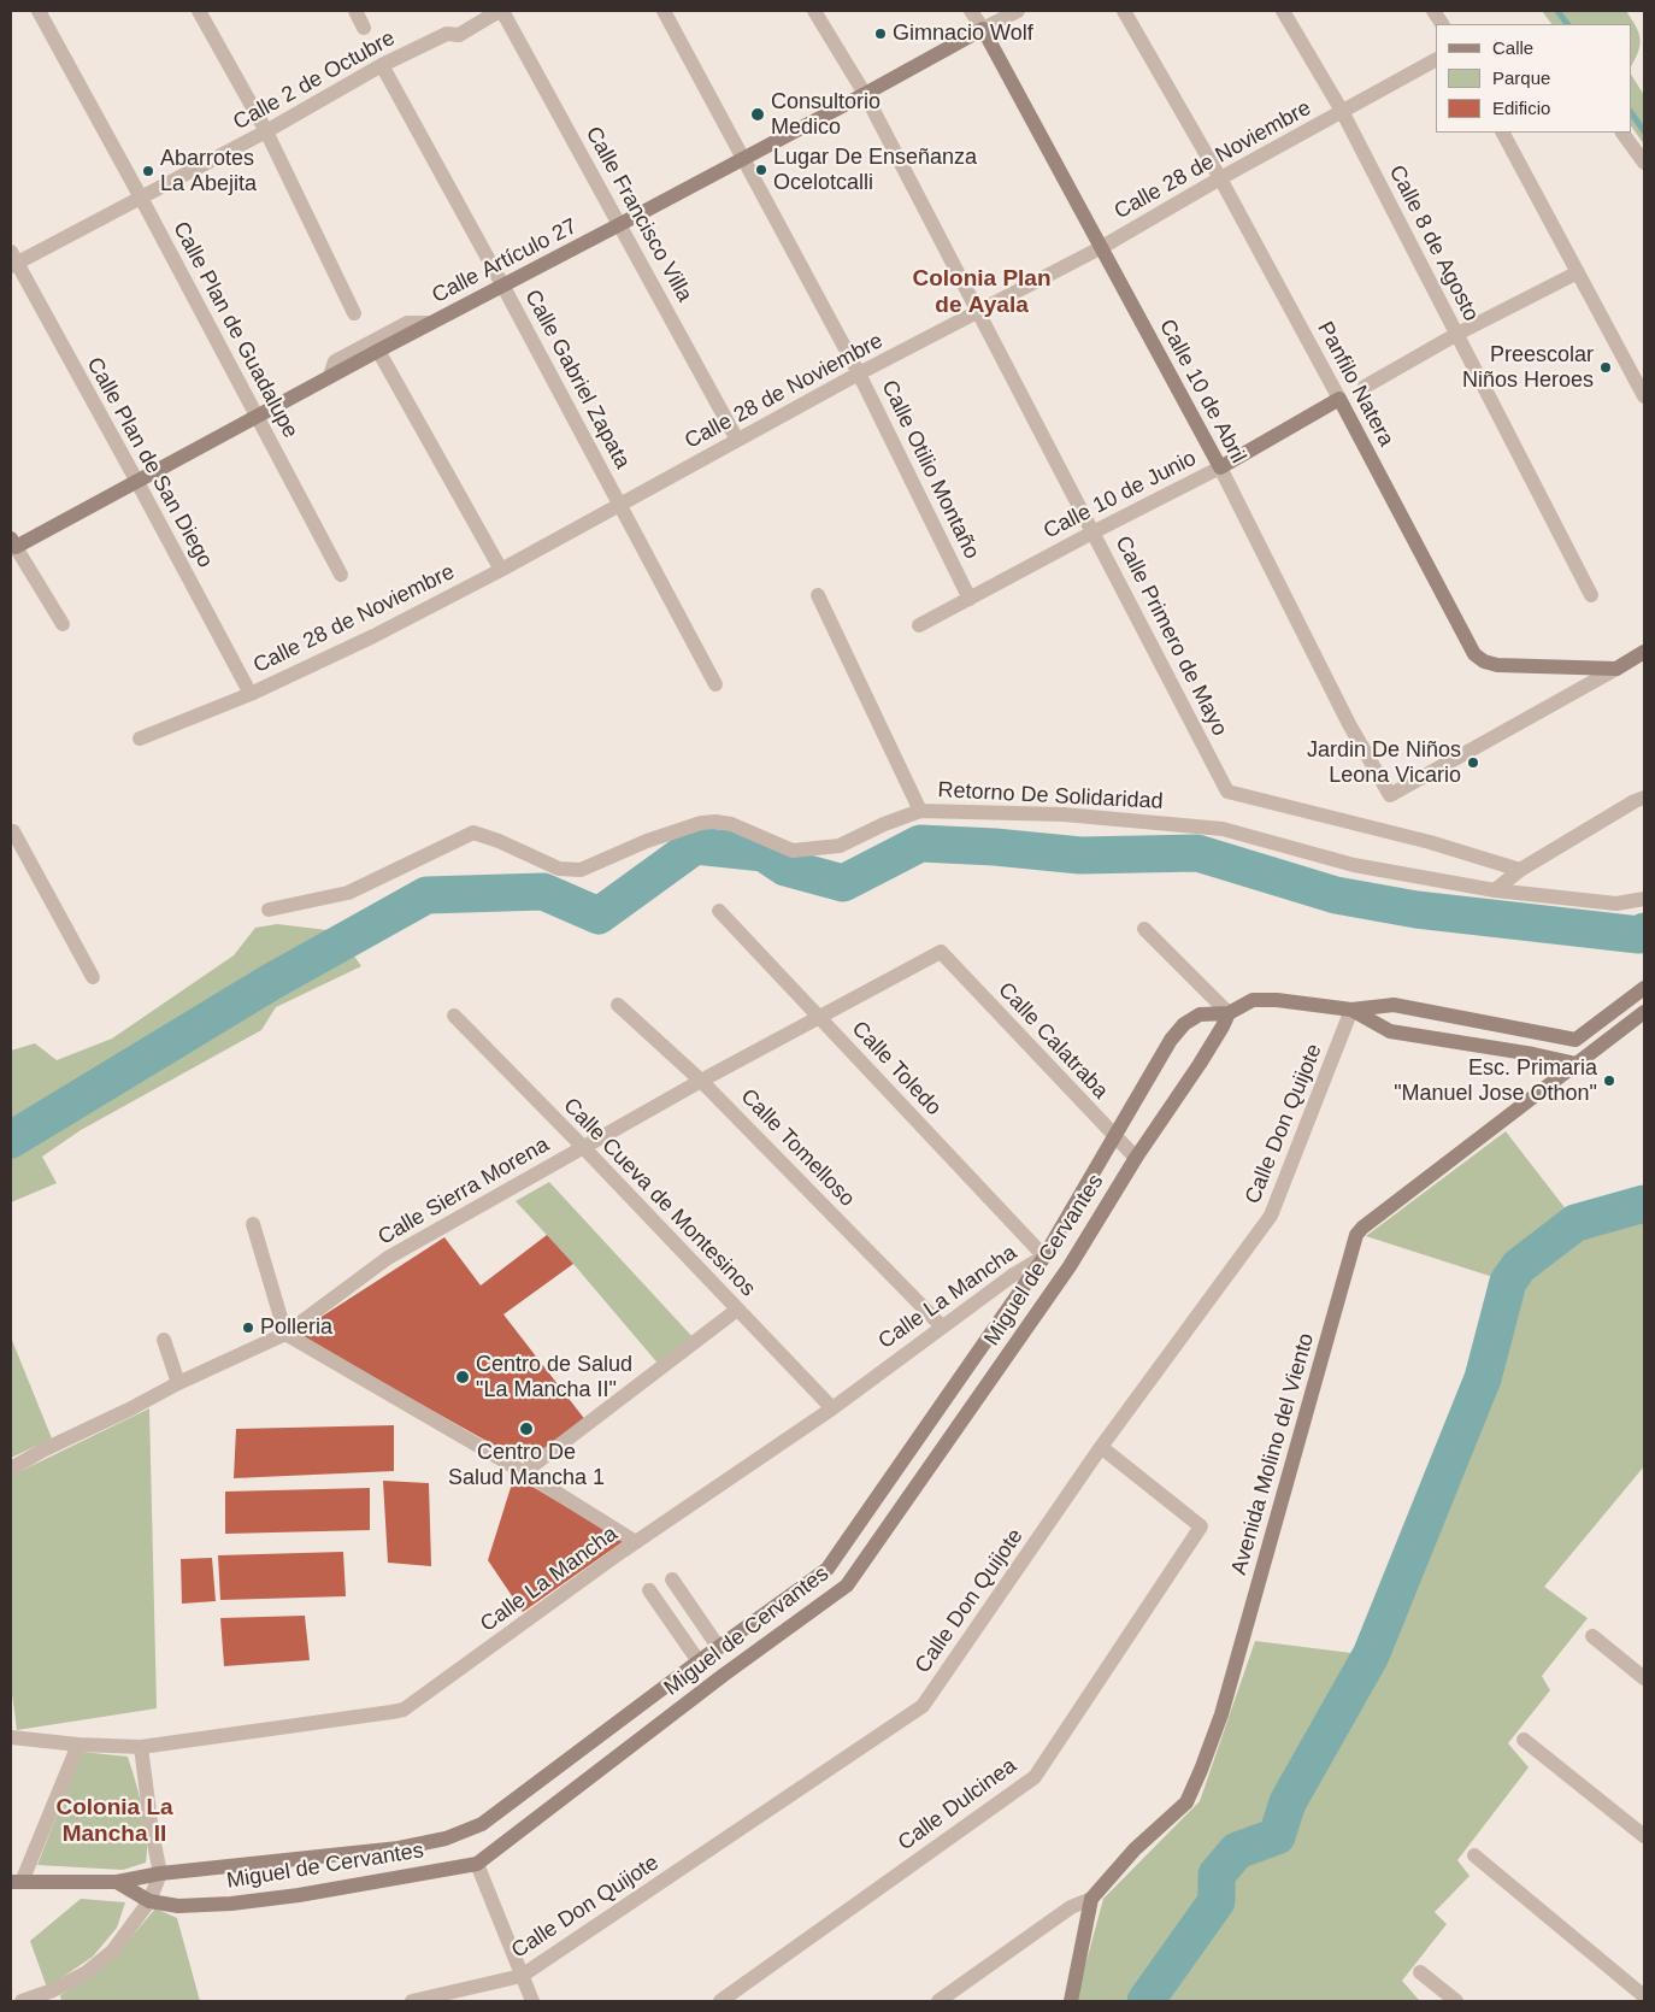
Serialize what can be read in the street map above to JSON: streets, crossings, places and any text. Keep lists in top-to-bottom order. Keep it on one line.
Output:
{"streets":{"main road":["Calle Artículo 27","Panfilo Natera","Calle 10 de Abril","Calle 10 de Junio","Miguel de Cervantes","Avenida Molino del Viento"],"street":["Calle 2 de Octubre","Calle 28 de Noviembre","Calle Francisco Villa","Calle 8 de Agosto","Calle Plan de Guadalupe","Calle Gabriel Zapata","Calle Plan de San Diego","Calle Otilio Montaño","Calle Primero de Mayo","Retorno De Solidaridad","Calle Calatraba","Calle Toledo","Calle Don Quijote","Calle Tomelloso","Calle Sierra Morena","Calle Cueva de Montesinos","Calle La Mancha","Calle Dulcinea"]},"crossings":[["Calle 2 de Octubre","Calle Francisco Villa"],["Calle 2 de Octubre","Calle Plan de Guadalupe"],["Calle 2 de Octubre","Calle Gabriel Zapata"],["Calle 2 de Octubre","Calle Plan de San Diego"],["Calle 28 de Noviembre","Calle Francisco Villa"],["Calle 28 de Noviembre","Calle 8 de Agosto"],["Calle 28 de Noviembre","Calle Gabriel Zapata"],["Calle 28 de Noviembre","Panfilo Natera"],["Calle 28 de Noviembre","Calle 10 de Abril"],["Calle 28 de Noviembre","Calle Plan de San Diego"],["Calle 28 de Noviembre","Calle Otilio Montaño"],["Calle 28 de Noviembre","Calle Primero de Mayo"],["Calle Francisco Villa","Calle Artículo 27"],["Calle Artículo 27","Calle Plan de Guadalupe"],["Calle Artículo 27","Calle Gabriel Zapata"],["Calle Artículo 27","Calle 10 de Abril"],["Calle Artículo 27","Calle Plan de San Diego"],["Calle Artículo 27","Calle Otilio Montaño"],["Calle Artículo 27","Calle Primero de Mayo"],["Panfilo Natera","Calle 10 de Abril"],["Panfilo Natera","Calle 10 de Junio"],["Calle 10 de Abril","Calle 10 de Junio"],["Calle Otilio Montaño","Calle 10 de Junio"],["Calle 10 de Junio","Calle Primero de Mayo"],["Calle Calatraba","Calle Sierra Morena"],["Calle Calatraba","Miguel de Cervantes"],["Calle Toledo","Calle Sierra Morena"],["Calle Toledo","Calle La Mancha"],["Calle Don Quijote","Calle Dulcinea"],["Calle Tomelloso","Calle Sierra Morena"],["Calle Tomelloso","Calle La Mancha"],["Calle Sierra Morena","Calle Cueva de Montesinos"],["Calle Cueva de Montesinos","Calle La Mancha"]],"districts":["Colonia Plan de Ayala","Colonia La Mancha II"],"places":["Gimnacio Wolf","Consultorio Medico","Lugar De Enseñanza Ocelotcalli","Abarrotes La Abejita","Preescolar Niños Heroes","Jardin De Niños Leona Vicario","Esc. Primaria \"Manuel Jose Othon\"","Polleria","Centro de Salud \"La Mancha II\"","Centro De Salud Mancha 1"],"legend":["Calle","Parque","Edificio"]}
